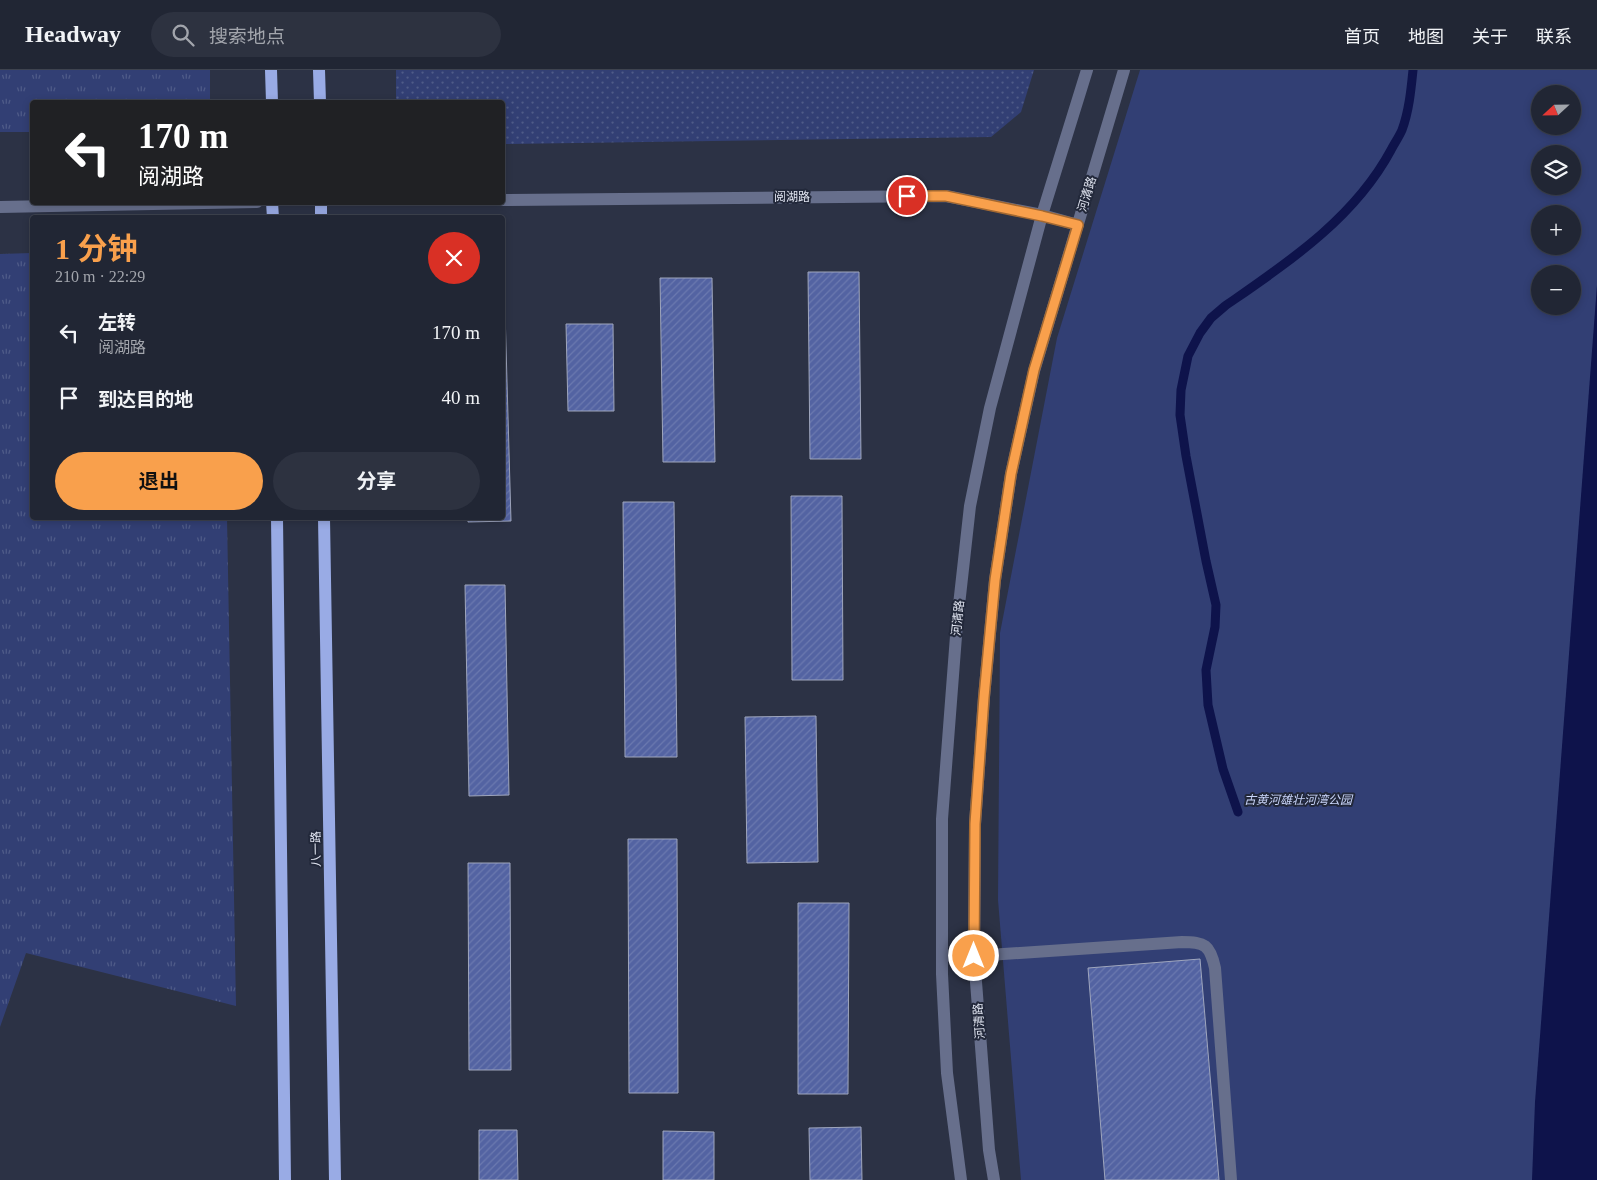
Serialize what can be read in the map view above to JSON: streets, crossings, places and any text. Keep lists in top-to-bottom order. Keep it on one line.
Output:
{"streets":{"main road":["八一路"],"street":["河清路","阅湖路"]},"crossings":[["河清路","阅湖路"]],"parks":["古黄河雄壮河湾公园"],"north":"left","page":{"header":"Headway","search":"搜索地点","nav":["首页","地图","关于","联系"],"map_buttons":["+","−"],"turn":["170 m","阅湖路"],"heading":["1 分钟","210 m · 22:29"],"list":[{"name":"左转","note":"阅湖路","value":"170 m"},{"name":"到达目的地","value":"40 m"}],"buttons":["退出","分享"]}}
